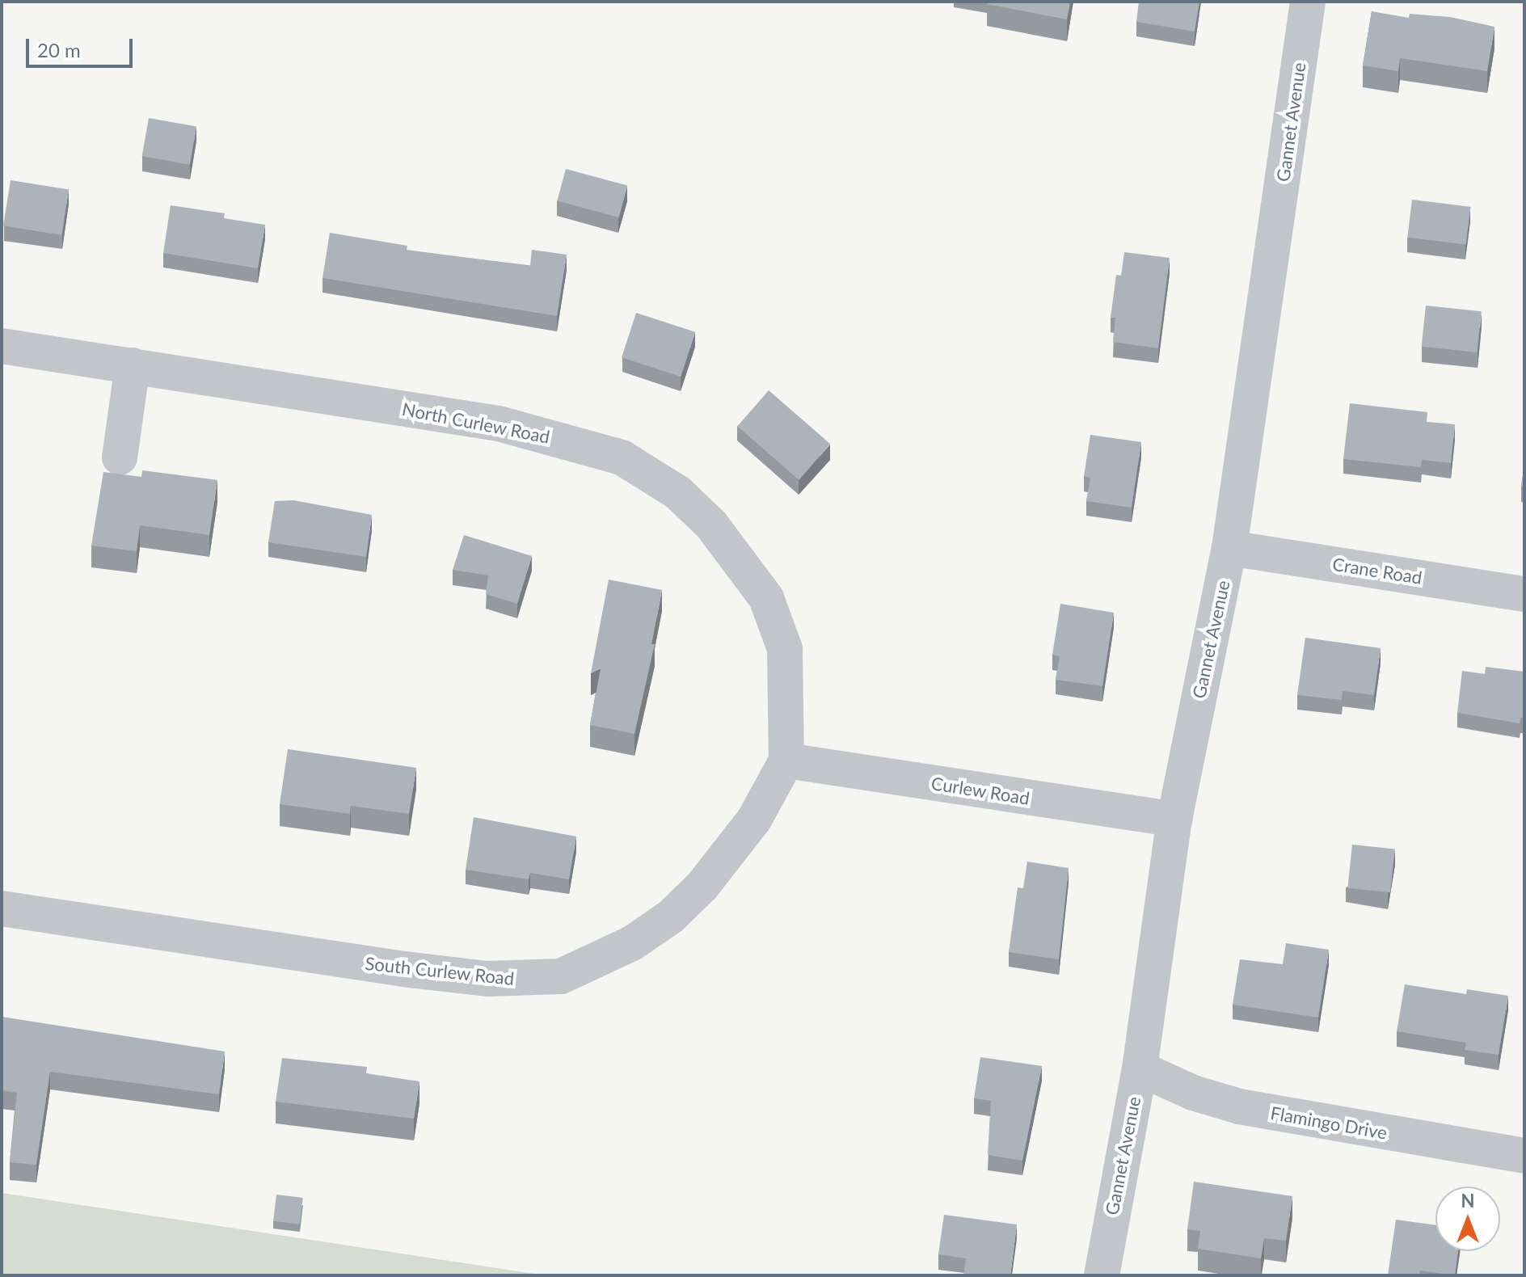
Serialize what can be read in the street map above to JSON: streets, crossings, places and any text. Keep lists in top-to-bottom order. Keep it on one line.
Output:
{"streets":{"street":["Gannet Avenue","North Curlew Road","Crane Road","Curlew Road","South Curlew Road","Flamingo Drive"]},"crossings":[["Gannet Avenue","Crane Road"],["Gannet Avenue","Curlew Road"],["Gannet Avenue","Flamingo Drive"],["North Curlew Road","Curlew Road"],["North Curlew Road","South Curlew Road"],["Curlew Road","South Curlew Road"]],"scale_bar":"20 m","north":"top"}
